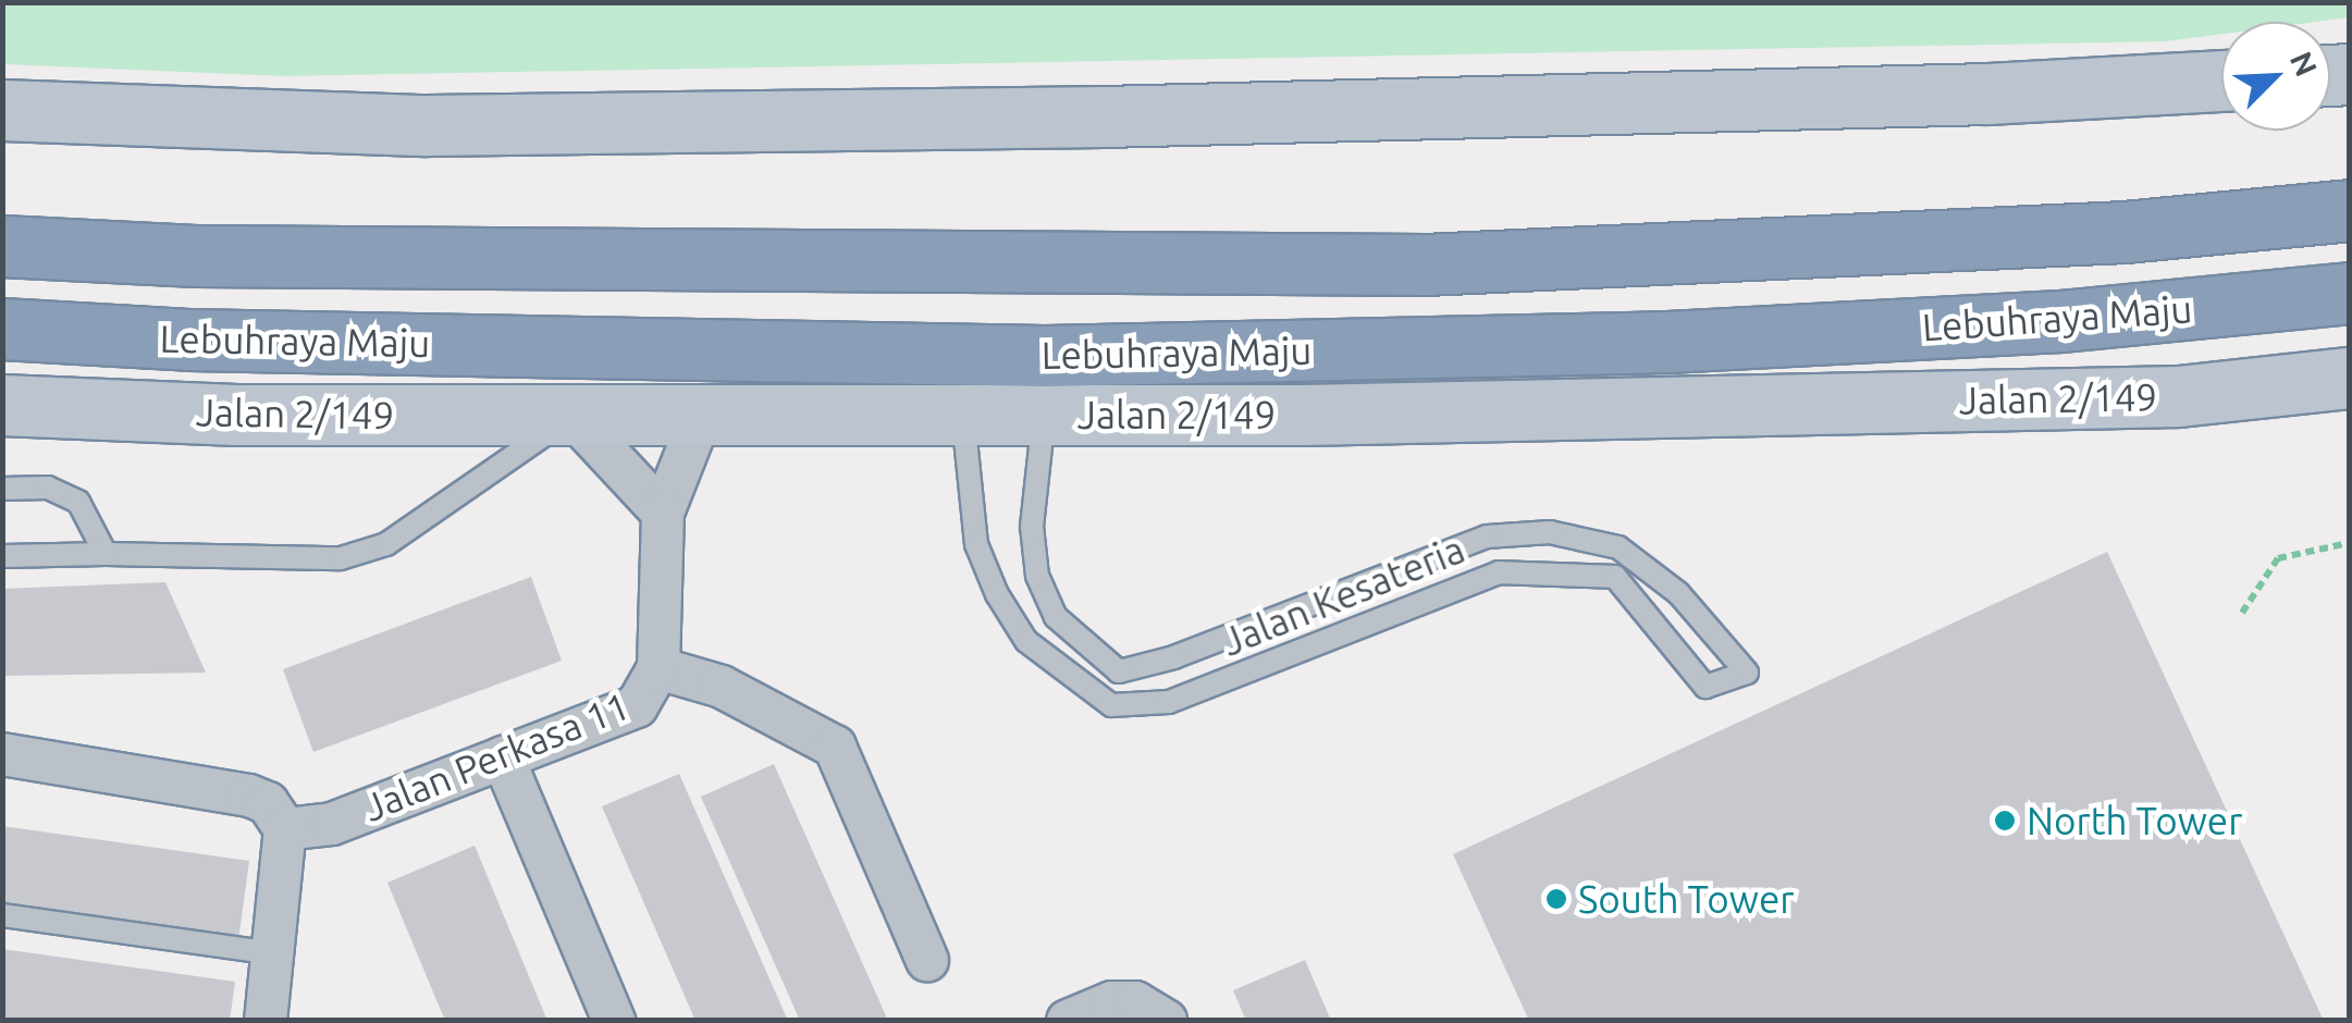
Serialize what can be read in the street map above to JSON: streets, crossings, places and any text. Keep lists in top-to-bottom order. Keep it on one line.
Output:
{"streets":{"highway":["Lebuhraya Maju"],"main road":["Jalan 2/149"],"street":["Jalan Perkasa 11"],"lane":["Jalan Kesateria"]},"crossings":[["Jalan 2/149","Jalan Kesateria"]],"places":["North Tower","South Tower"],"north":"top right"}
